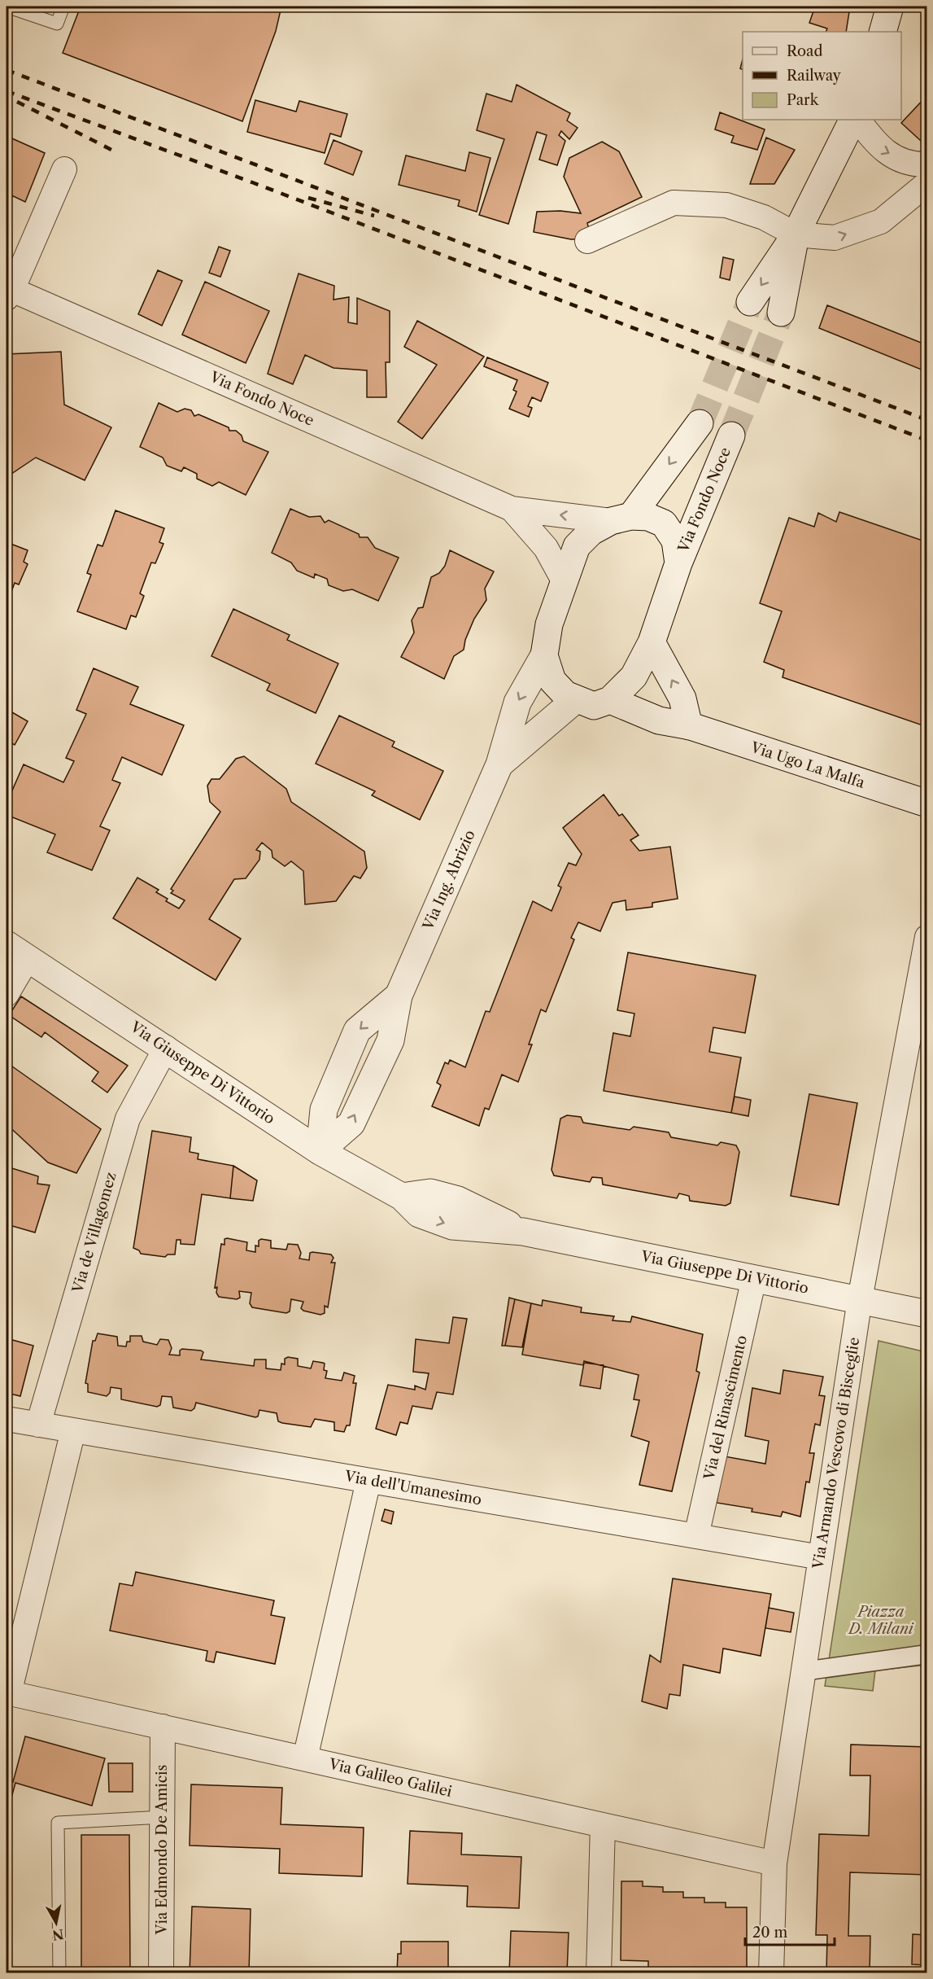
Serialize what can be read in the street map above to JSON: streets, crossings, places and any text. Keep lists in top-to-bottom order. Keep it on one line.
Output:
{"streets":{"street":["Via Fondo Noce","Via Ugo La Malfa","Via Ing. Abrizio","Via Giuseppe Di Vittorio","Via de Villagomez","Via del Rinascimento","Via Armando Vescovo di Bisceglie","Via dell'Umanesimo","Via Galileo Galilei","Via Edmondo De Amicis"]},"crossings":[["Via Fondo Noce","Via Ugo La Malfa"],["Via Ing. Abrizio","Via Giuseppe Di Vittorio"],["Via Giuseppe Di Vittorio","Via de Villagomez"],["Via Giuseppe Di Vittorio","Via del Rinascimento"],["Via Giuseppe Di Vittorio","Via Armando Vescovo di Bisceglie"],["Via de Villagomez","Via dell'Umanesimo"],["Via del Rinascimento","Via dell'Umanesimo"],["Via Armando Vescovo di Bisceglie","Via dell'Umanesimo"],["Via Armando Vescovo di Bisceglie","Via Galileo Galilei"],["Via Galileo Galilei","Via Edmondo De Amicis"]],"parks":["Piazza D. Milani"],"legend":["Road","Railway","Park"],"scale_bar":"20 m","north":"bottom"}
